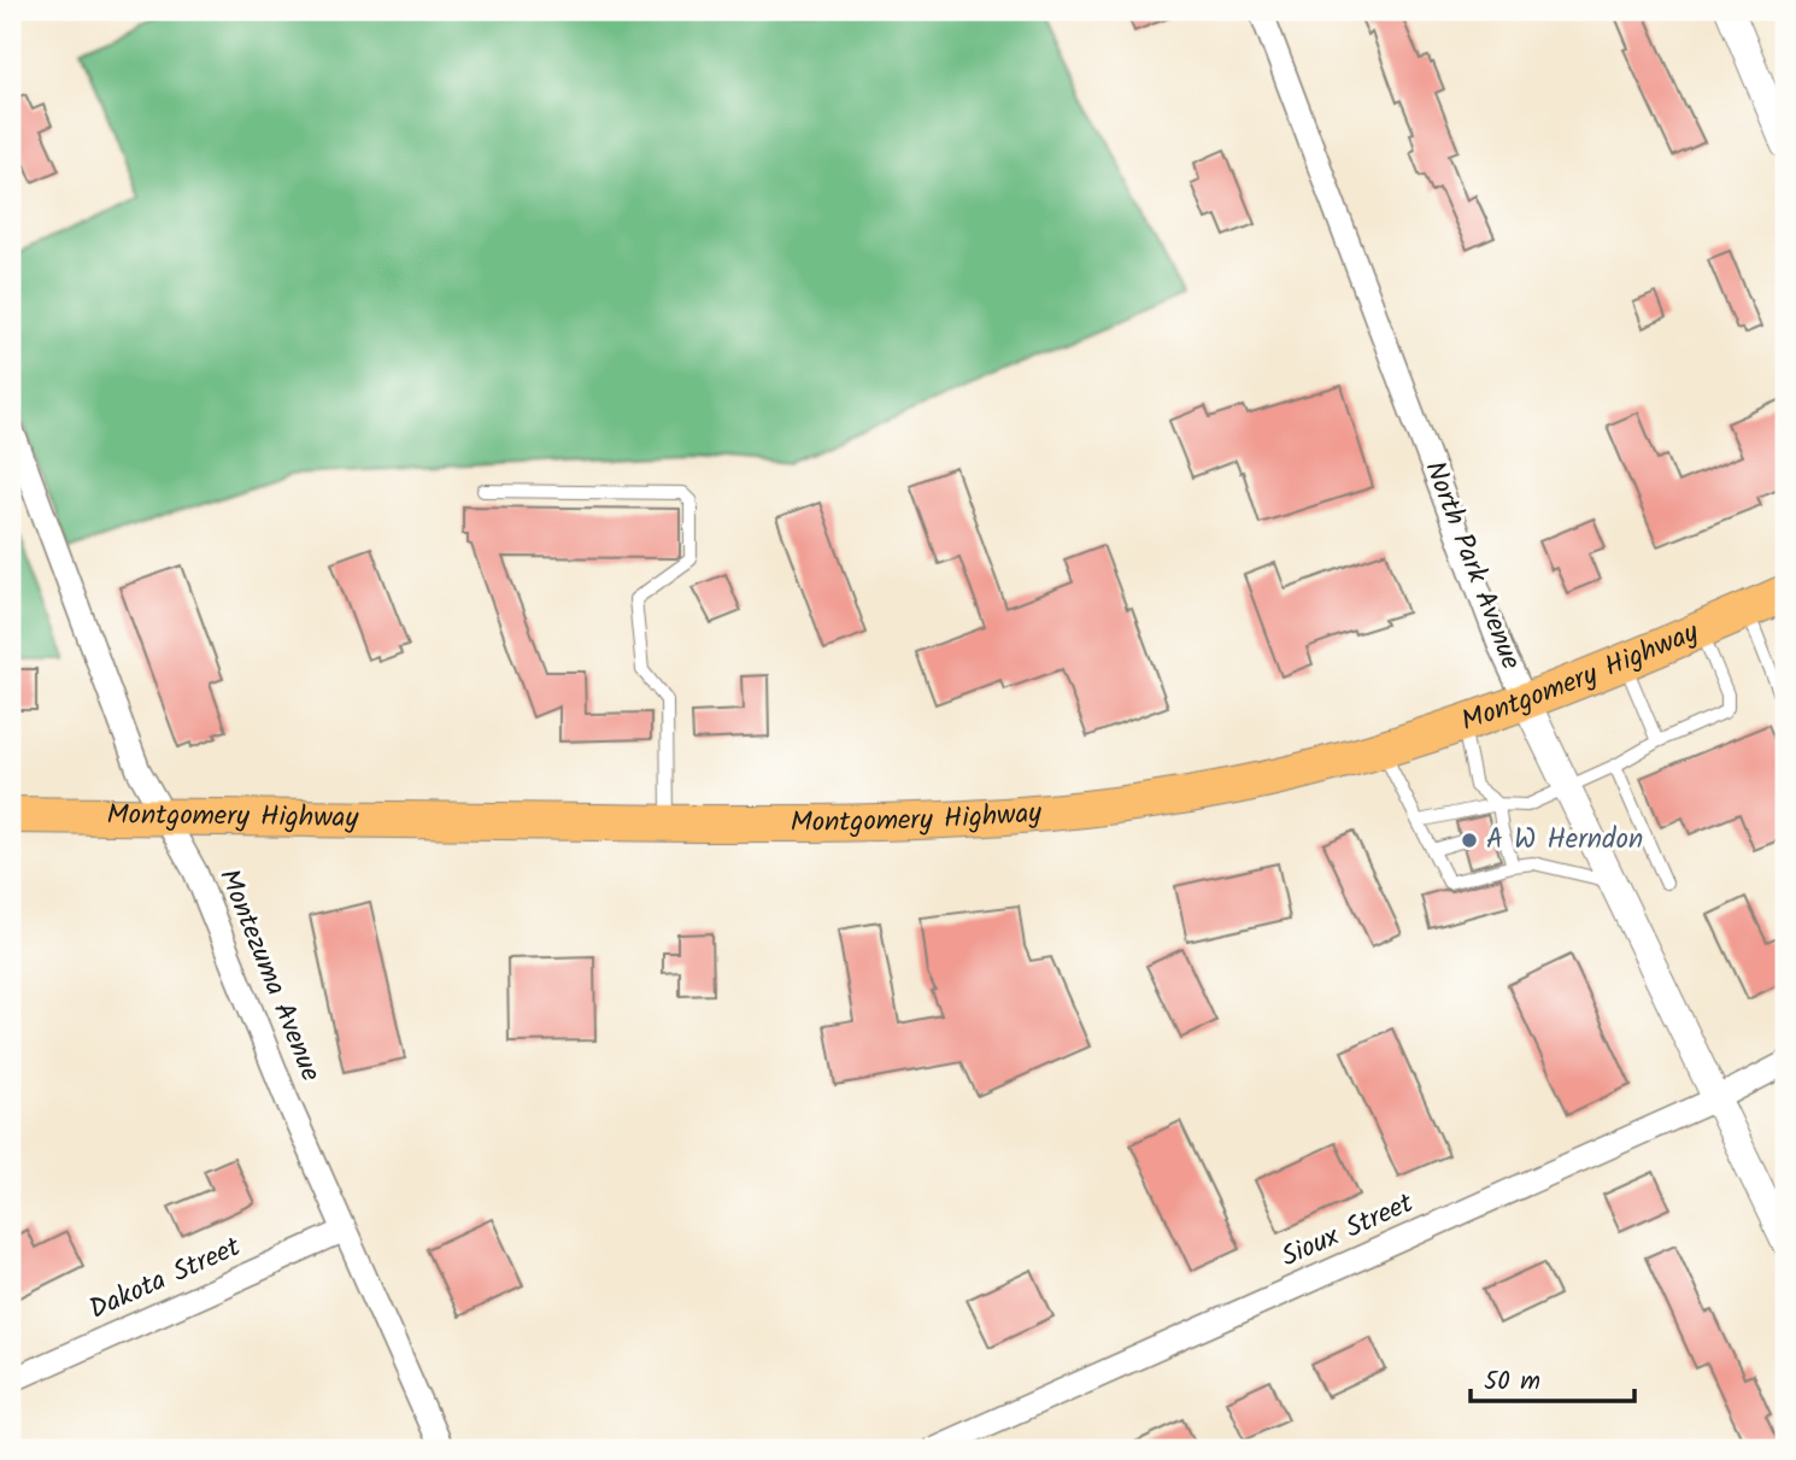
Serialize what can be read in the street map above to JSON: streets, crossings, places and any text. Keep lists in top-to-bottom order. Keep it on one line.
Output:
{"streets":{"main road":["Montgomery Highway"],"street":["North Park Avenue","Montezuma Avenue","Sioux Street","Dakota Street"]},"crossings":[["North Park Avenue","Montgomery Highway"],["North Park Avenue","Sioux Street"],["Montgomery Highway","Montezuma Avenue"],["Montezuma Avenue","Dakota Street"]],"places":["A W Herndon"],"scale_bar":"50 m"}
